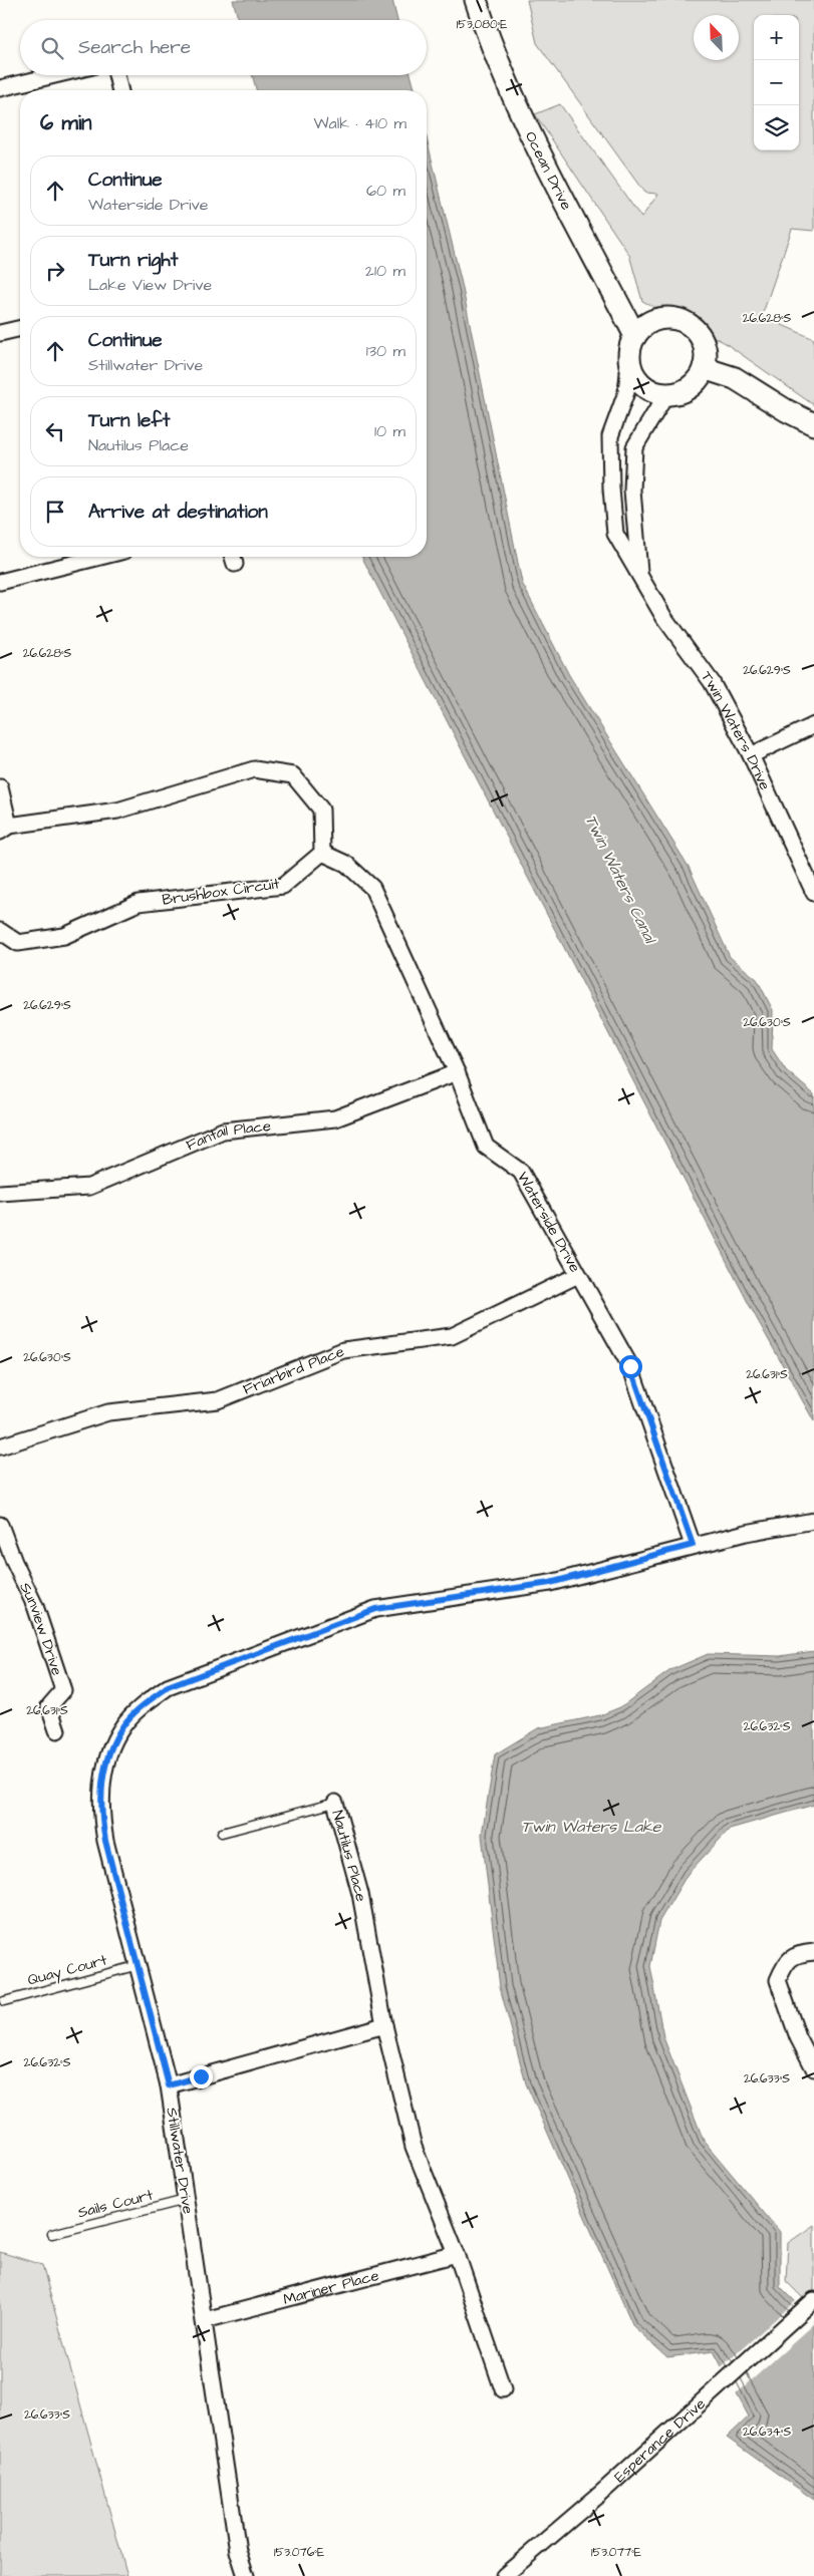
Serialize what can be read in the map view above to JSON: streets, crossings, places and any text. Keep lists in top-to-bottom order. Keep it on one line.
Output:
{"streets":{"street":["Ocean Drive","Twin Waters Drive","Brushbox Circuit","Fantail Place","Waterside Drive","Friarbird Place","Sunview Drive","Nautilus Place","Stillwater Drive","Mariner Place","Esperance Drive"],"lane":["Quay Court","Sails Court"]},"crossings":[["Ocean Drive","Twin Waters Drive"],["Brushbox Circuit","Waterside Drive"],["Fantail Place","Waterside Drive"],["Waterside Drive","Friarbird Place"],["Waterside Drive","Stillwater Drive"],["Nautilus Place","Mariner Place"],["Quay Court","Stillwater Drive"],["Stillwater Drive","Sails Court"],["Stillwater Drive","Mariner Place"]],"water":["Twin Waters Canal","Twin Waters Lake"],"north":"top left","page":{"map_buttons":["+","−"],"search":"Search here","heading":["6 min","Walk · 410 m"],"list":[["Continue","Waterside Drive","60 m"],["Turn right","Lake View Drive","210 m"],["Continue","Stillwater Drive","130 m"],["Turn left","Nautilus Place","10 m"],"Arrive at destination"]},"coordinates":["153.080°E","26.628°S","26.629°S","26.630°S","26.631°S","26.632°S","26.633°S","26.634°S","153.076°E","153.077°E"]}
